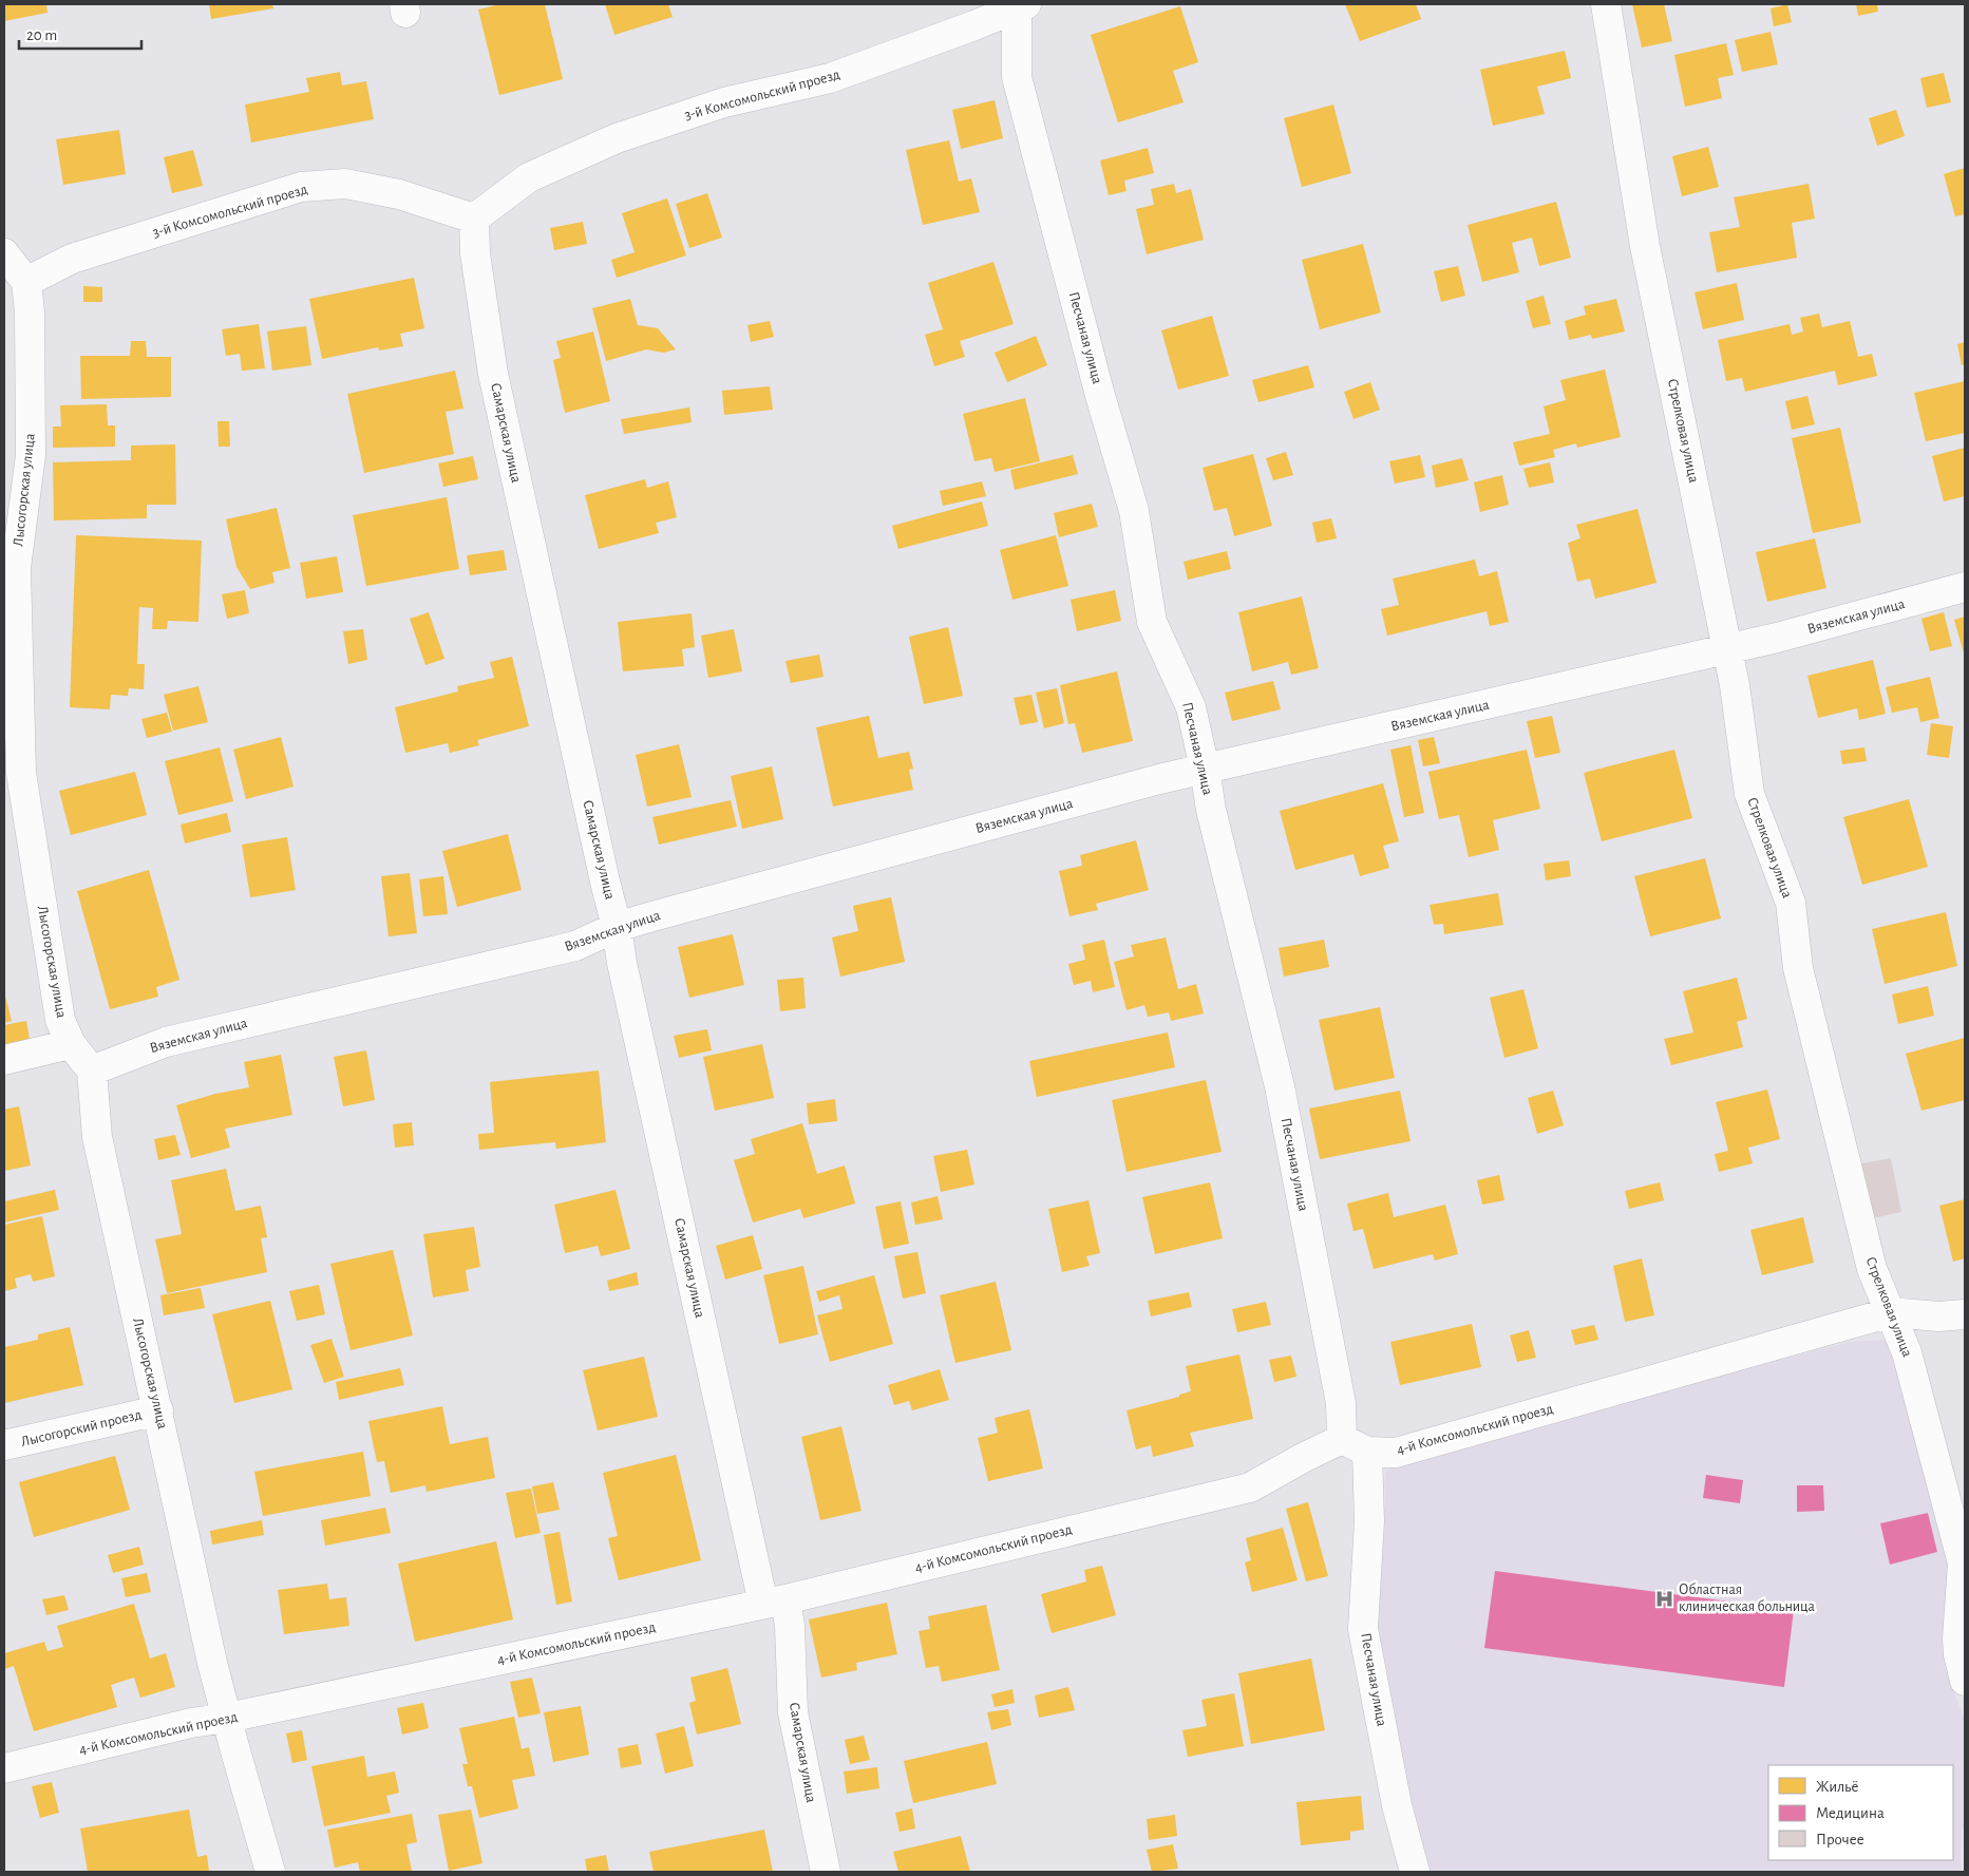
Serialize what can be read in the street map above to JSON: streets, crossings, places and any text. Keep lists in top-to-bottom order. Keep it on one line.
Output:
{"streets":{"street":["3-й Комсомольский проезд","Песчаная улица","Стрелковая улица","Самарская улица","Лысогорская улица","Вяземская улица","Лысогорский проезд","4-й Комсомольский проезд"]},"crossings":[["3-й Комсомольский проезд","Песчаная улица"],["3-й Комсомольский проезд","Самарская улица"],["3-й Комсомольский проезд","Лысогорская улица"],["Песчаная улица","Вяземская улица"],["Песчаная улица","4-й Комсомольский проезд"],["Стрелковая улица","Вяземская улица"],["Стрелковая улица","4-й Комсомольский проезд"],["Самарская улица","Вяземская улица"],["Самарская улица","4-й Комсомольский проезд"],["Лысогорская улица","Вяземская улица"],["Лысогорская улица","Лысогорский проезд"],["Лысогорская улица","4-й Комсомольский проезд"]],"places":{"hospital":["Областная клиническая больница"]},"legend":["Жильё","Медицина","Прочее"],"scale_bar":"20 m"}
